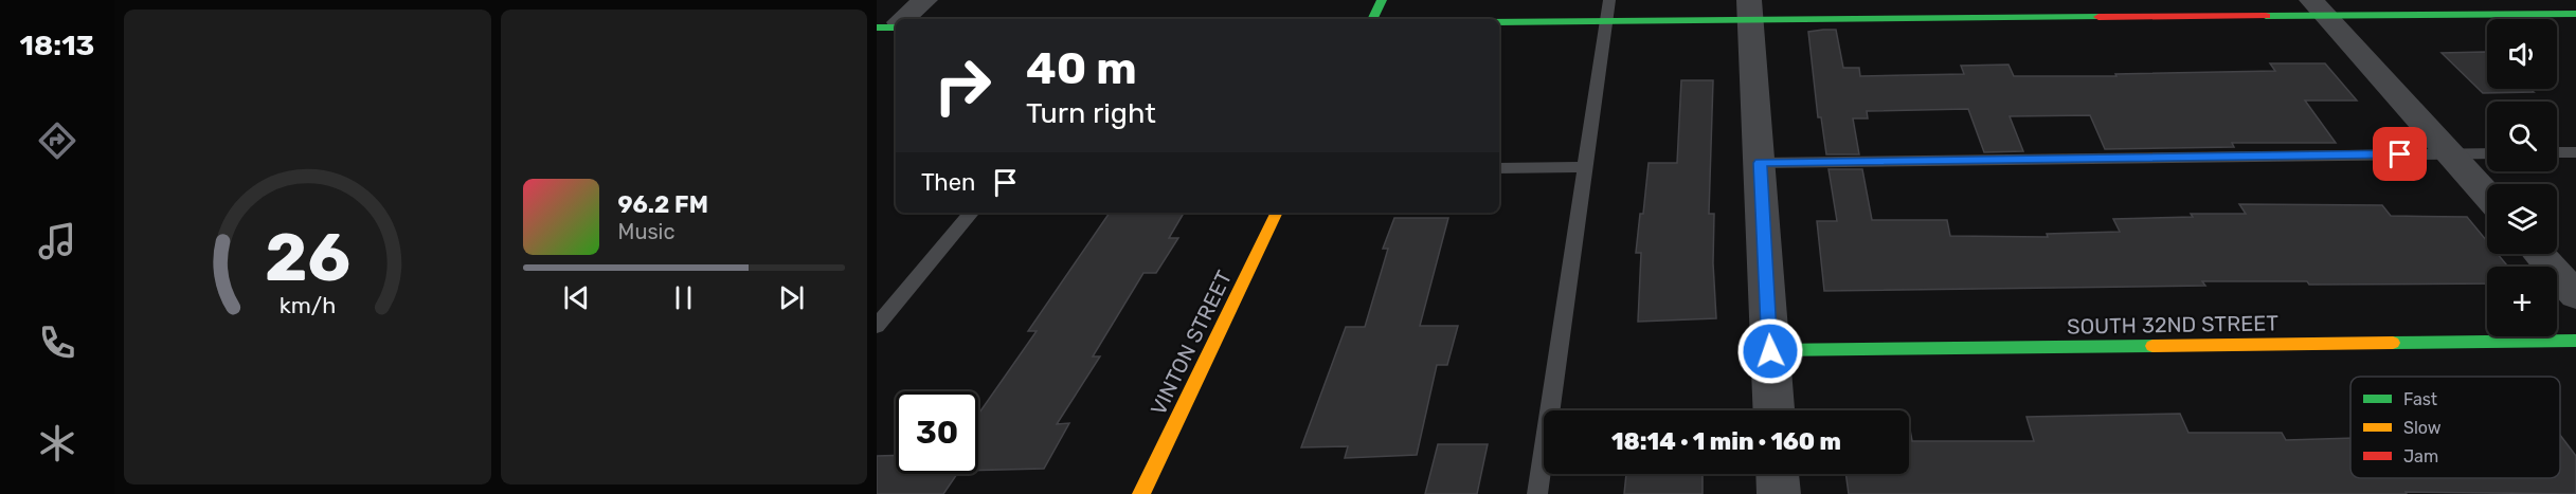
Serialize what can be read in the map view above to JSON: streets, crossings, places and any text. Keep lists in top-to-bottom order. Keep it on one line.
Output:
{"streets":{"street":["SOUTH 32ND STREET","VINTON STREET"]},"legend":["Fast","Slow","Jam"],"page":{"tabs":"18:13","map_buttons":"+","turn":["40 m","Turn right"],"then":"Then","song":["96.2 FM","Music"],"limit":"30","trip":"18:14 · 1 min · 160 m","gauge":["26","km/h"]}}
